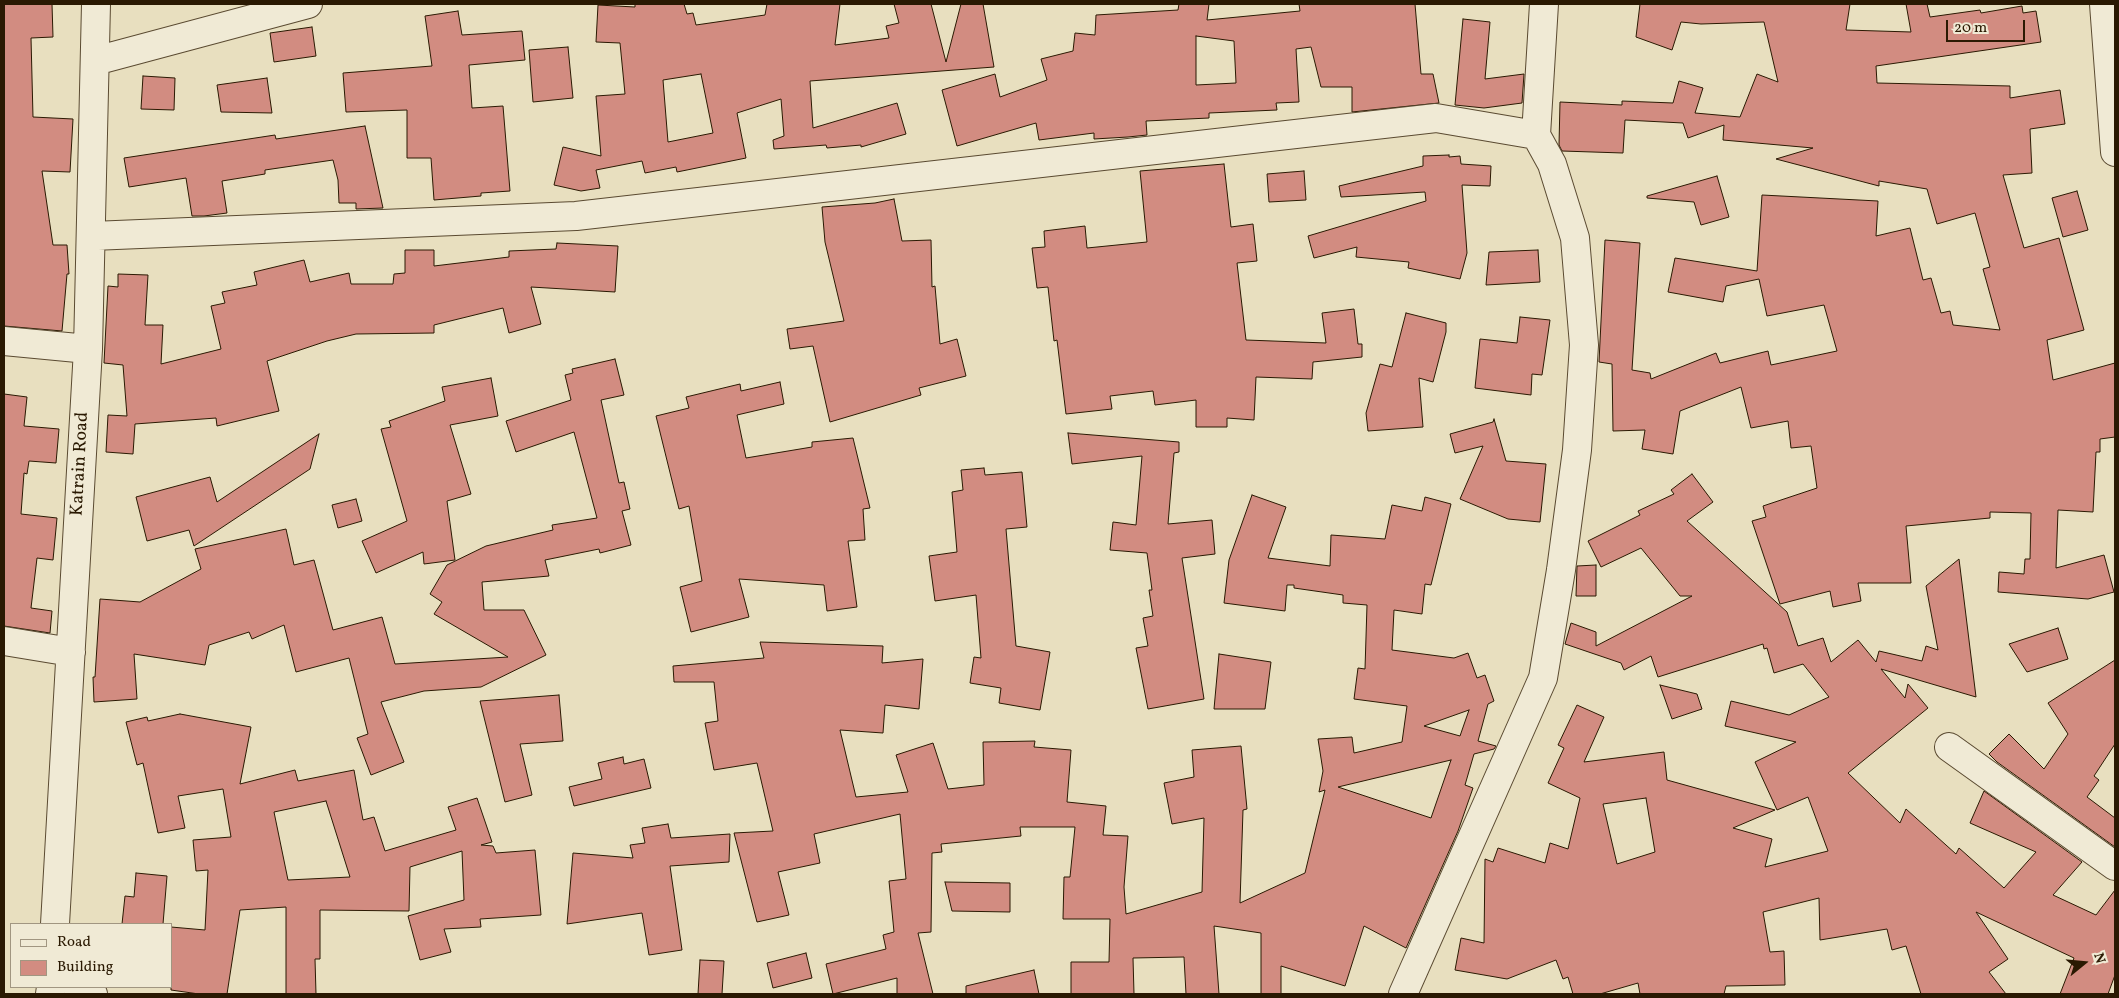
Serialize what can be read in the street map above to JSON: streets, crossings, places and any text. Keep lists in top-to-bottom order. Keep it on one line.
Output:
{"streets":{"street":["Katrain Road"]},"legend":["Road","Building"],"scale_bar":"20 m","north":"right"}
